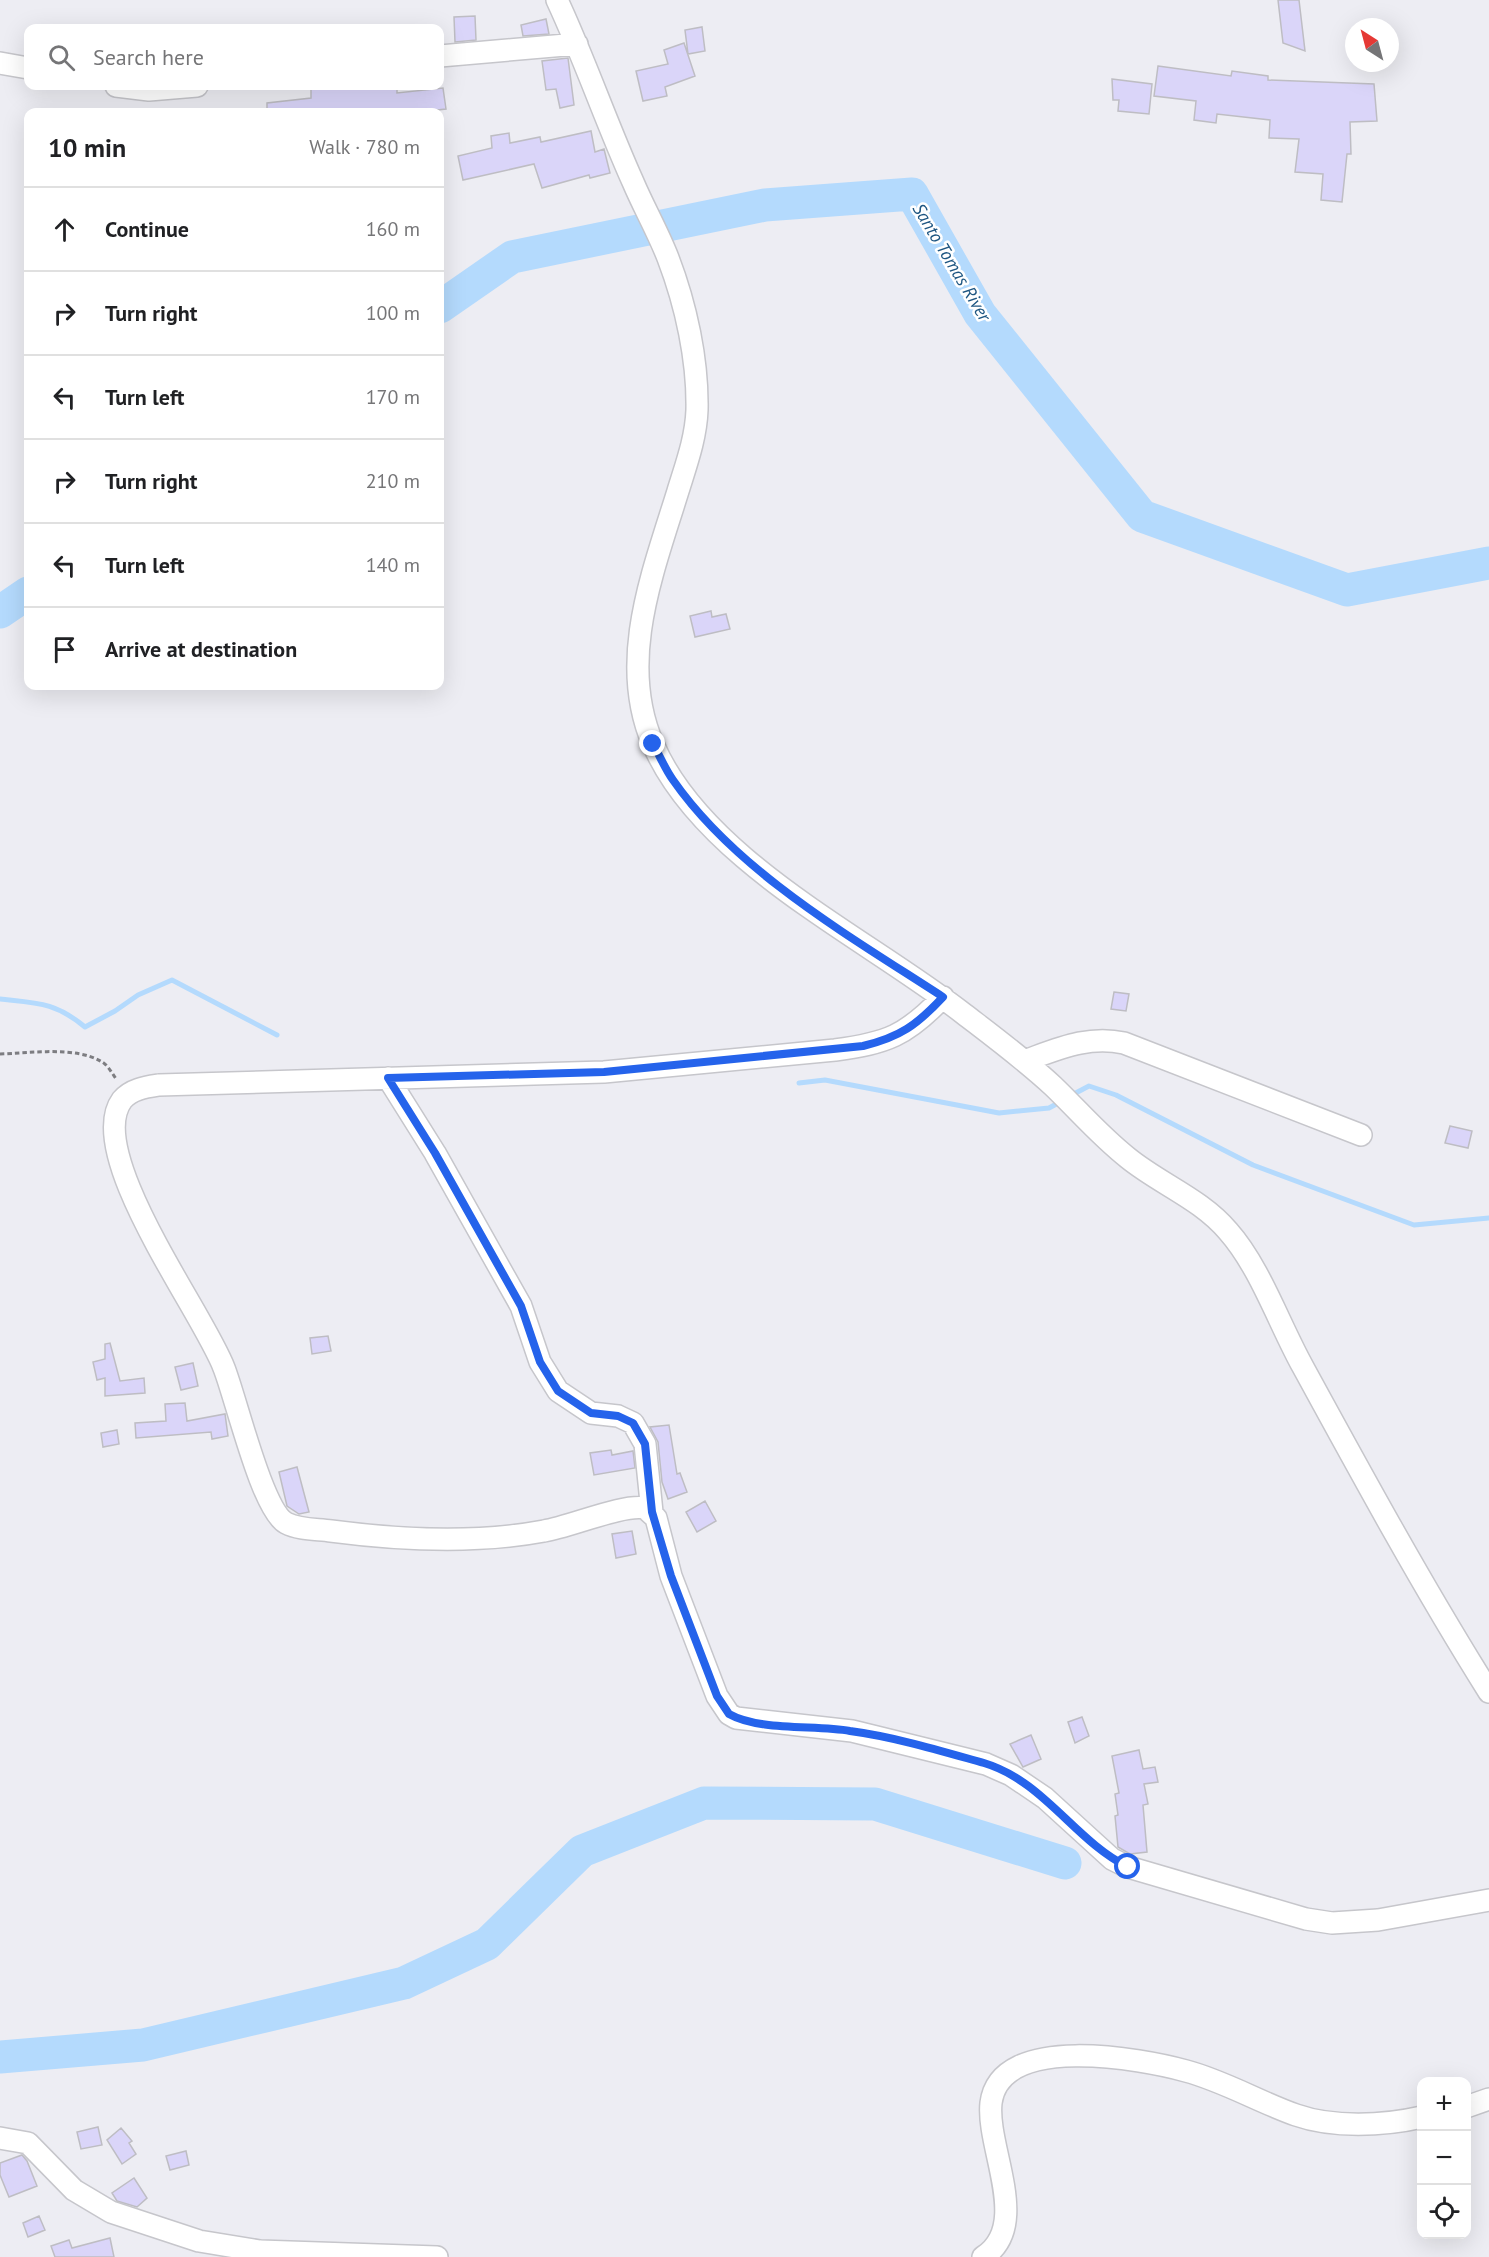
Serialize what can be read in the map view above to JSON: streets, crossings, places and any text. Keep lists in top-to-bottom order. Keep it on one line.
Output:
{"water":["Santo Tomas River"],"north":"top left","page":{"search":"Search here","heading":["10 min","Walk · 780 m"],"list":[["Continue","160 m"],["Turn right","100 m"],["Turn left","170 m"],["Turn right","210 m"],["Turn left","140 m"],"Arrive at destination"],"map_buttons":["+","−"]}}
